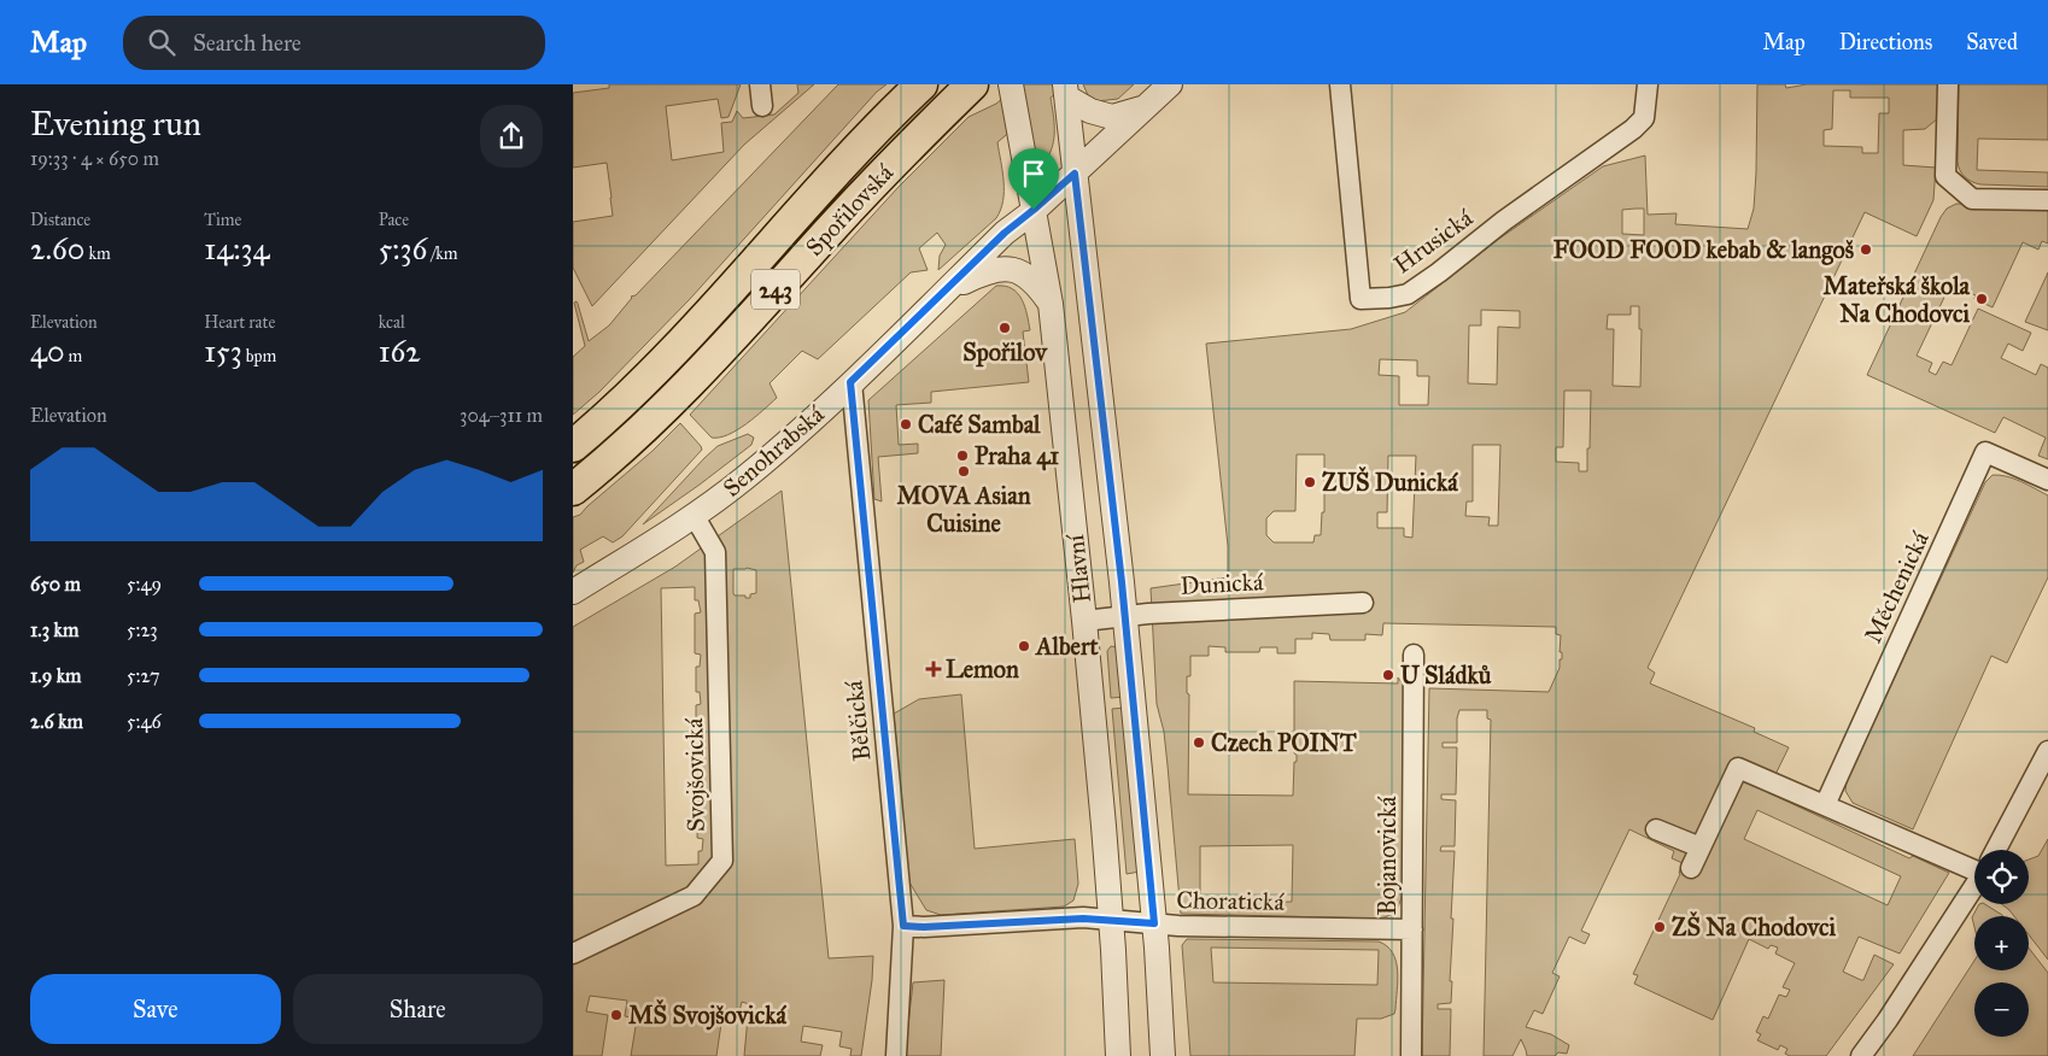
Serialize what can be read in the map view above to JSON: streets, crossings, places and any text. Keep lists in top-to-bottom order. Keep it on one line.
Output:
{"streets":{"highway":["Spořilovská","243"],"street":["Hrusická","Senohrabská","Hlavní","Dunická","Měchenická","Bělčická","Svojšovická","Bojanovická","Choratická"]},"crossings":[["Senohrabská","Hlavní"],["Senohrabská","Bělčická"],["Senohrabská","Svojšovická"],["Hlavní","Dunická"],["Hlavní","Choratická"],["Bělčická","Choratická"],["Bojanovická","Choratická"]],"places":{"other":["FOOD FOOD kebab & langoš","Mateřská škola Na Chodovci","Spořilov","Café Sambal","Praha 41","MOVA Asian Cuisine","ZUŠ Dunická","Albert","U Sládků","Czech POINT","ZŠ Na Chodovci","MŠ Svojšovická"],"health":["Lemon"]},"page":{"header":"Map","search":"Search here","nav":["Map","Directions","Saved"],"heading":["Evening run","19:33 · 4 × 650 m"],"stats":[["Distance","2.60 km"],["Time","14:34"],["Pace","5:36 /km"],["Elevation","40 m"],["Heart rate","153 bpm"],["kcal","162"]],"chart":["Elevation","304–311 m"],"list":[{"name":"650 m","note":"5:49"},{"name":"1.3 km","note":"5:23"},{"name":"1.9 km","note":"5:27"},{"name":"2.6 km","note":"5:46"}],"map_buttons":["+","−"],"buttons":["Save","Share"]}}
